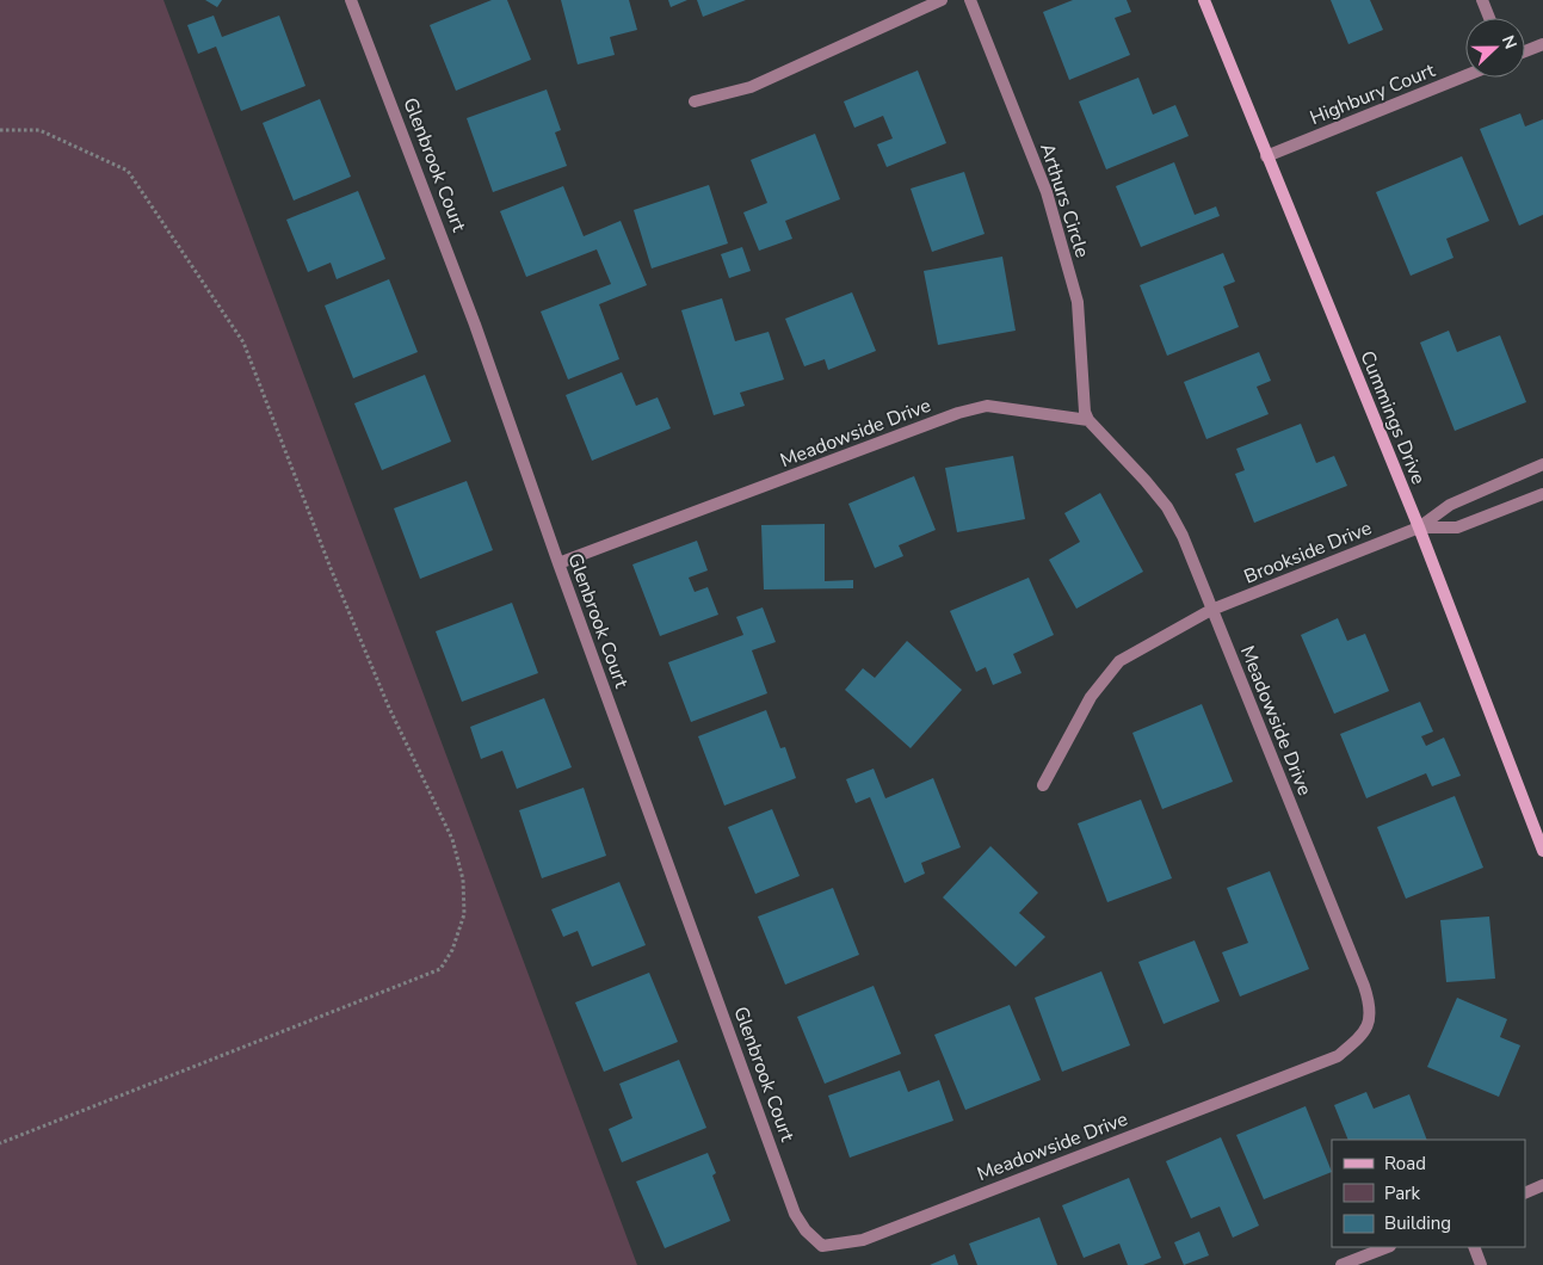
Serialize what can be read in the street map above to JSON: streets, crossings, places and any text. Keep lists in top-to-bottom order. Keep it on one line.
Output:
{"streets":{"street":["Highbury Court","Glenbrook Court","Arthurs Circle","Cummings Drive","Meadowside Drive","Brookside Drive"]},"crossings":[["Highbury Court","Cummings Drive"],["Glenbrook Court","Meadowside Drive"],["Arthurs Circle","Meadowside Drive"],["Cummings Drive","Brookside Drive"],["Meadowside Drive","Brookside Drive"]],"legend":["Road","Park","Building"],"north":"right"}
